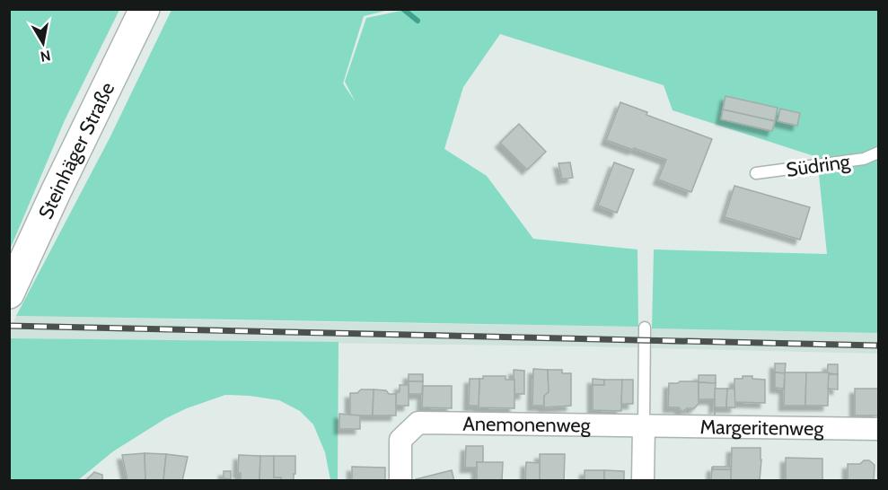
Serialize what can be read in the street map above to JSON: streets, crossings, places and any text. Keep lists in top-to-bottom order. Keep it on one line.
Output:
{"streets":{"main road":["Steinhäger Straße"],"street":["Anemonenweg","Margeritenweg"],"lane":["Südring"]},"crossings":[["Anemonenweg","Margeritenweg"]],"north":"bottom"}
